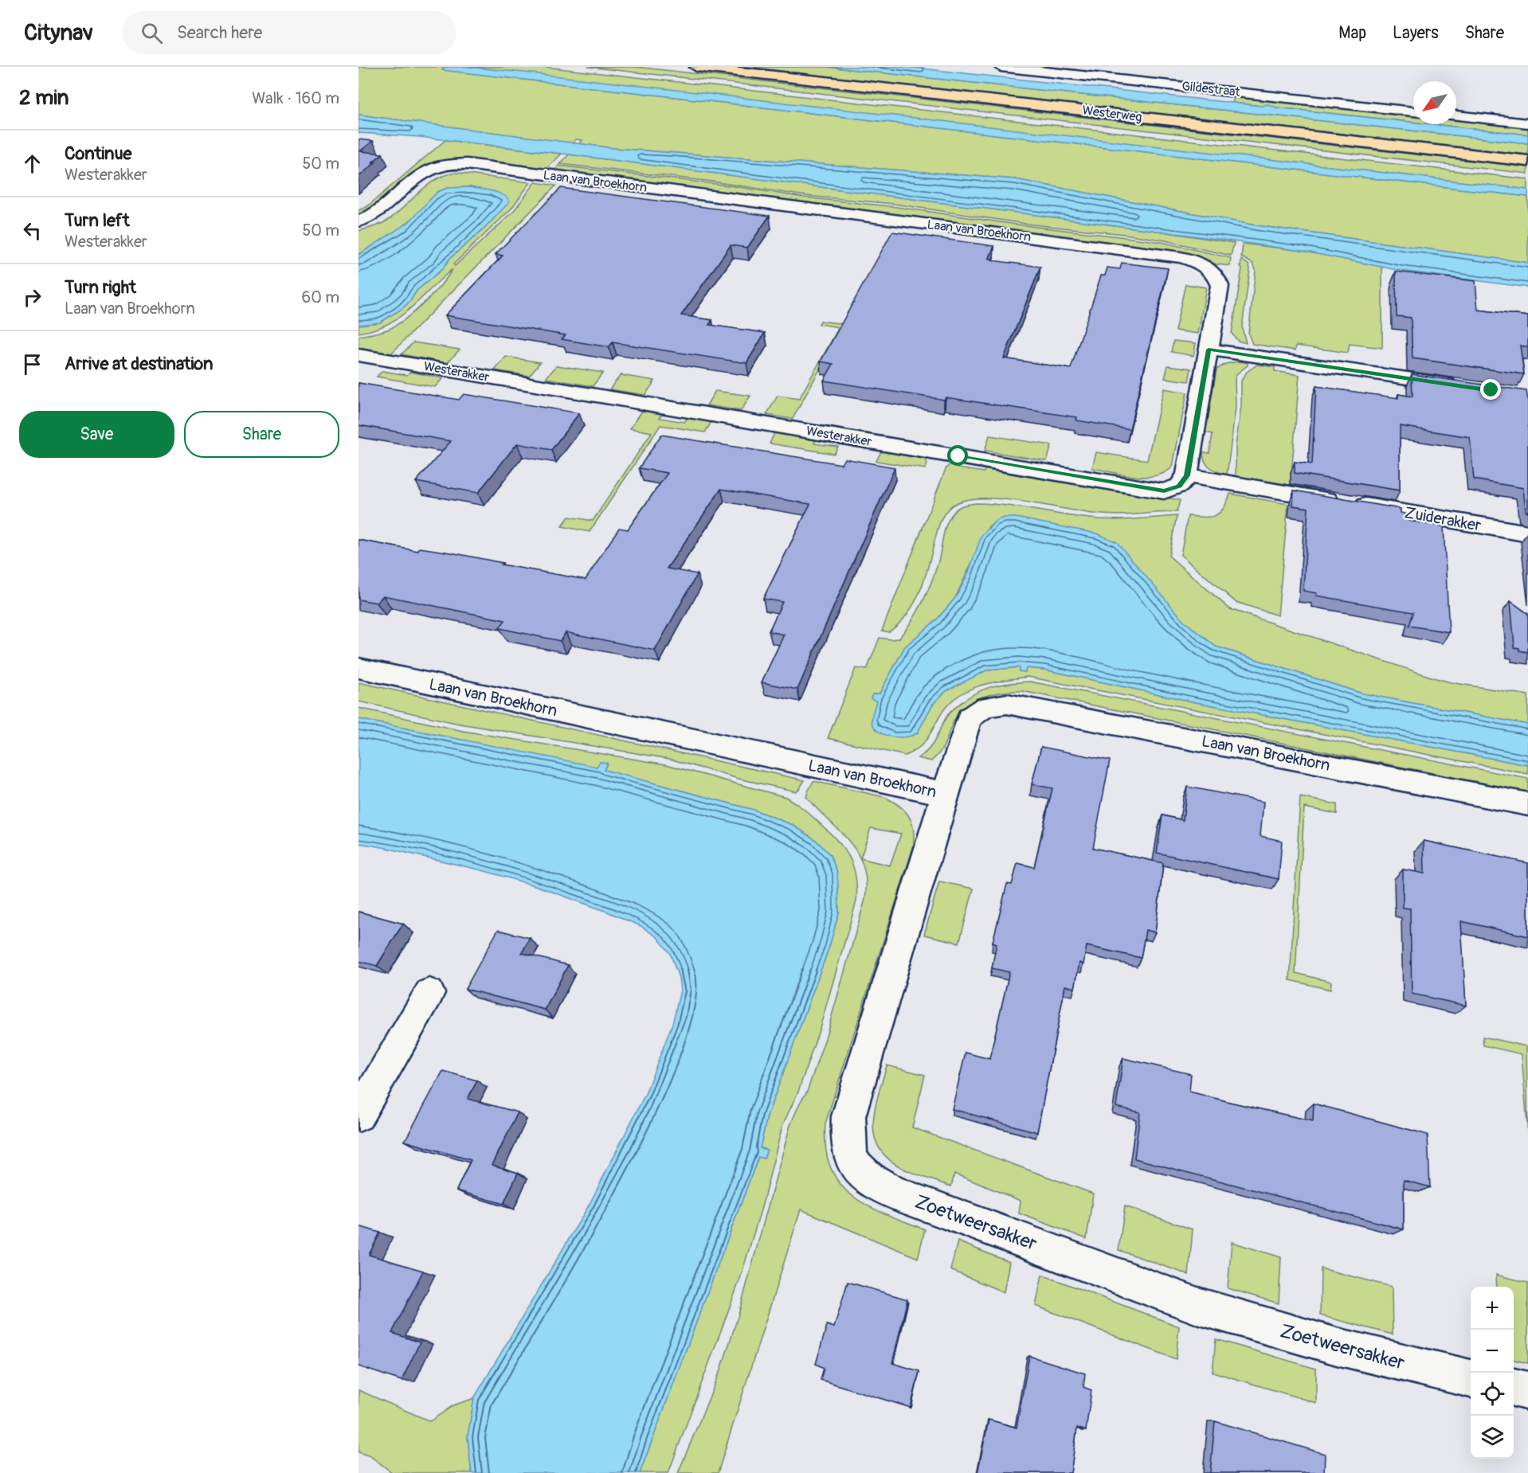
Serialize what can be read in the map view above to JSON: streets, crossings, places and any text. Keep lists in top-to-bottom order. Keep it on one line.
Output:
{"streets":{"main road":["Westerweg"],"street":["Gildestraat","Laan van Broekhorn","Westerakker","Zuiderakker","Zoetweersakker"]},"crossings":[["Laan van Broekhorn","Zoetweersakker"],["Westerakker","Zuiderakker"]],"north":"bottom left","page":{"header":"Citynav","search":"Search here","nav":["Map","Layers","Share"],"heading":["2 min","Walk · 160 m"],"list":[["Continue","Westerakker","50 m"],["Turn left","Westerakker","50 m"],["Turn right","Laan van Broekhorn","60 m"],"Arrive at destination"],"buttons":["Save","Share"],"map_buttons":["+","−"]}}
